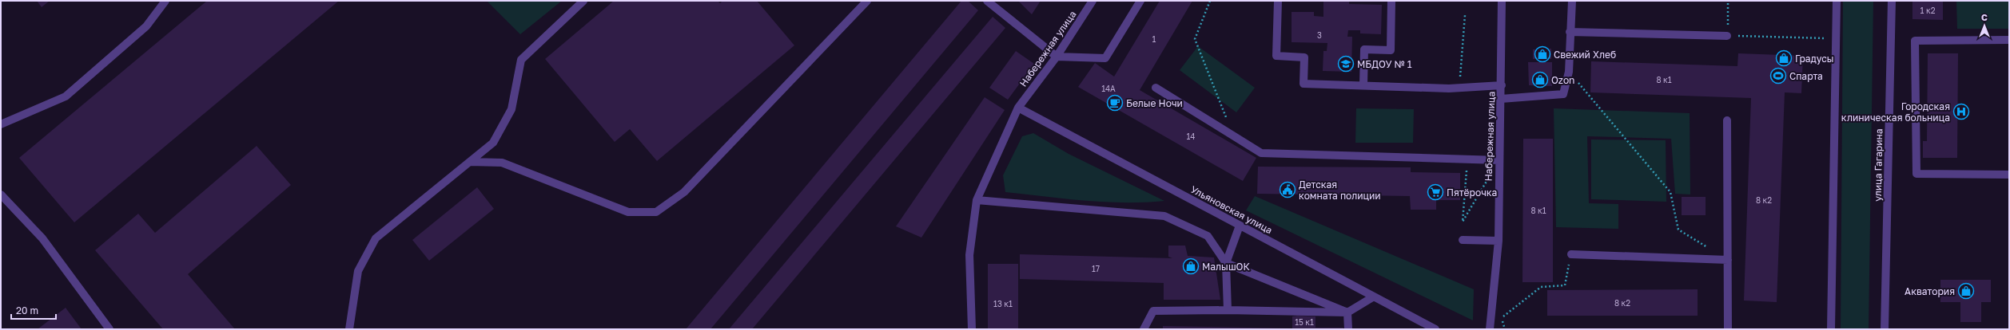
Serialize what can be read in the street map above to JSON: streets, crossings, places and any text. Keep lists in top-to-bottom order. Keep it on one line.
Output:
{"streets":{"street":["Набережная улица","улица Гагарина","Ульяновская улица"]},"crossings":[["Набережная улица","Ульяновская улица"]],"places":{"shop":["Свежий Хлеб","Градусы","Ozon","МалышОК","Акватория"],"school or university":["МБДОУ № 1"],"sports":["Спарта"],"cafe":["Белые Ночи"],"hospital":["Городская клиническая больница"],"public building":["Детская комната полиции"],"supermarket":["Пятёрочка"]},"house_numbers":["1 к2","3","1","8 к1","14А","14","8 к2","8 к1","17","8 к2","13 к1","15 к1"],"scale_bar":"20 m","north":"top"}
